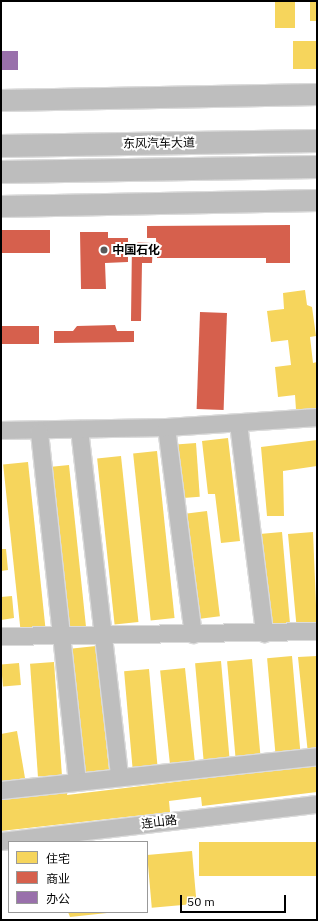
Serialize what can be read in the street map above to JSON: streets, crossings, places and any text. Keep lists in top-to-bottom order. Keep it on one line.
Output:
{"streets":{"main road":["东风汽车大道"],"street":["连山路"]},"places":["中国石化"],"legend":["住宅","商业","办公"],"scale_bar":"50 m"}
